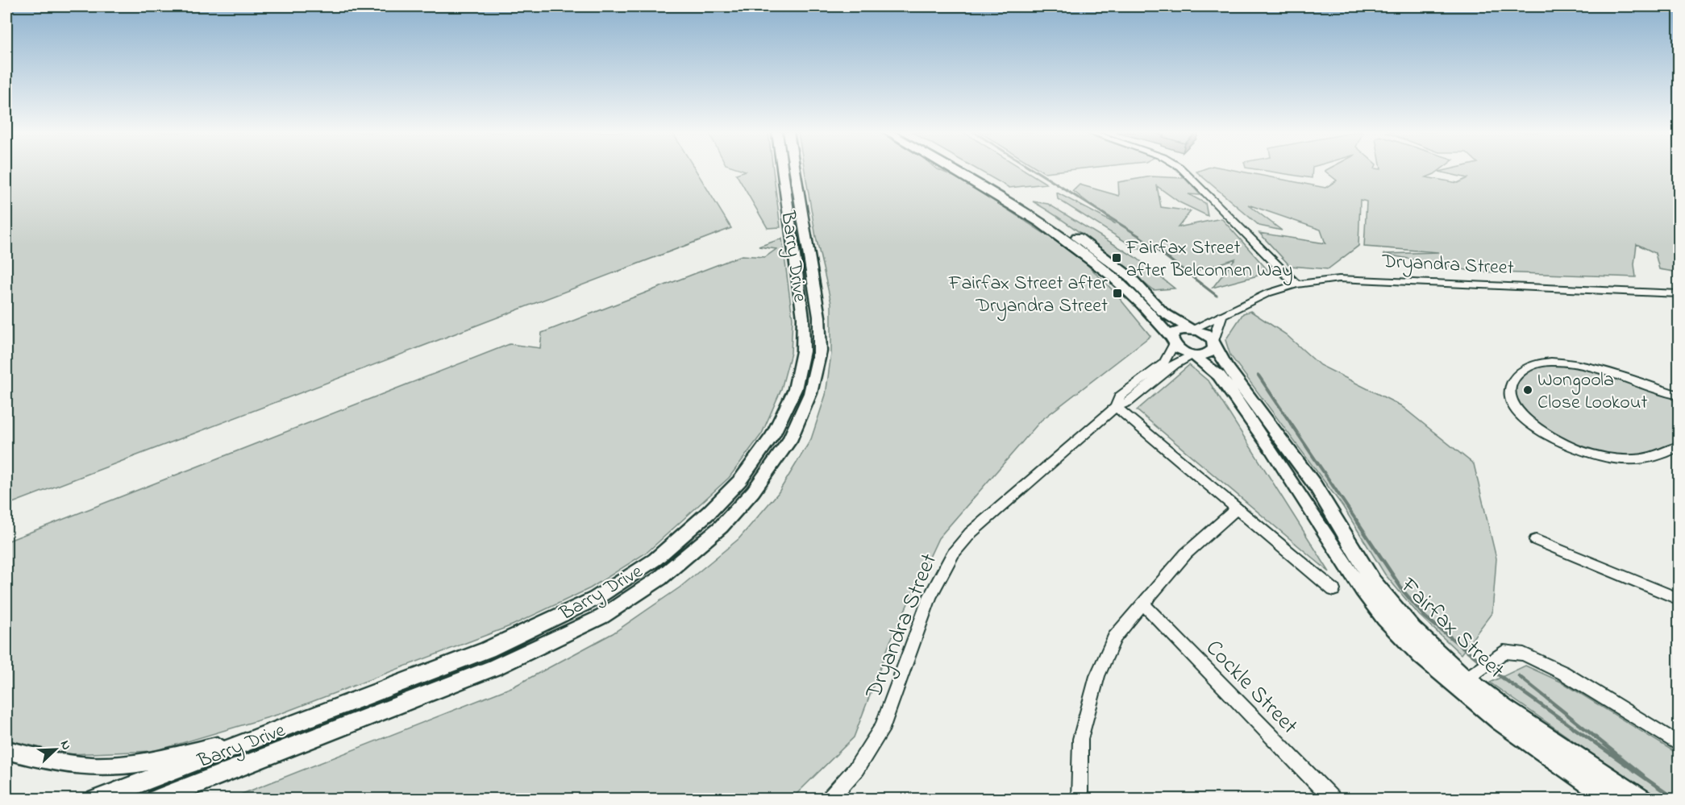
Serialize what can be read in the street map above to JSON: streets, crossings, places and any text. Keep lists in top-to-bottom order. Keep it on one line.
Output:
{"streets":{"main road":["Barry Drive","Fairfax Street"],"street":["Dryandra Street","Cockle Street"]},"crossings":[["Dryandra Street","Fairfax Street"]],"places":{"transit":["Fairfax Street after Belconnen Way","Fairfax Street after Dryandra Street"],"other":["Wongoola Close Lookout"]},"north":"top right"}
